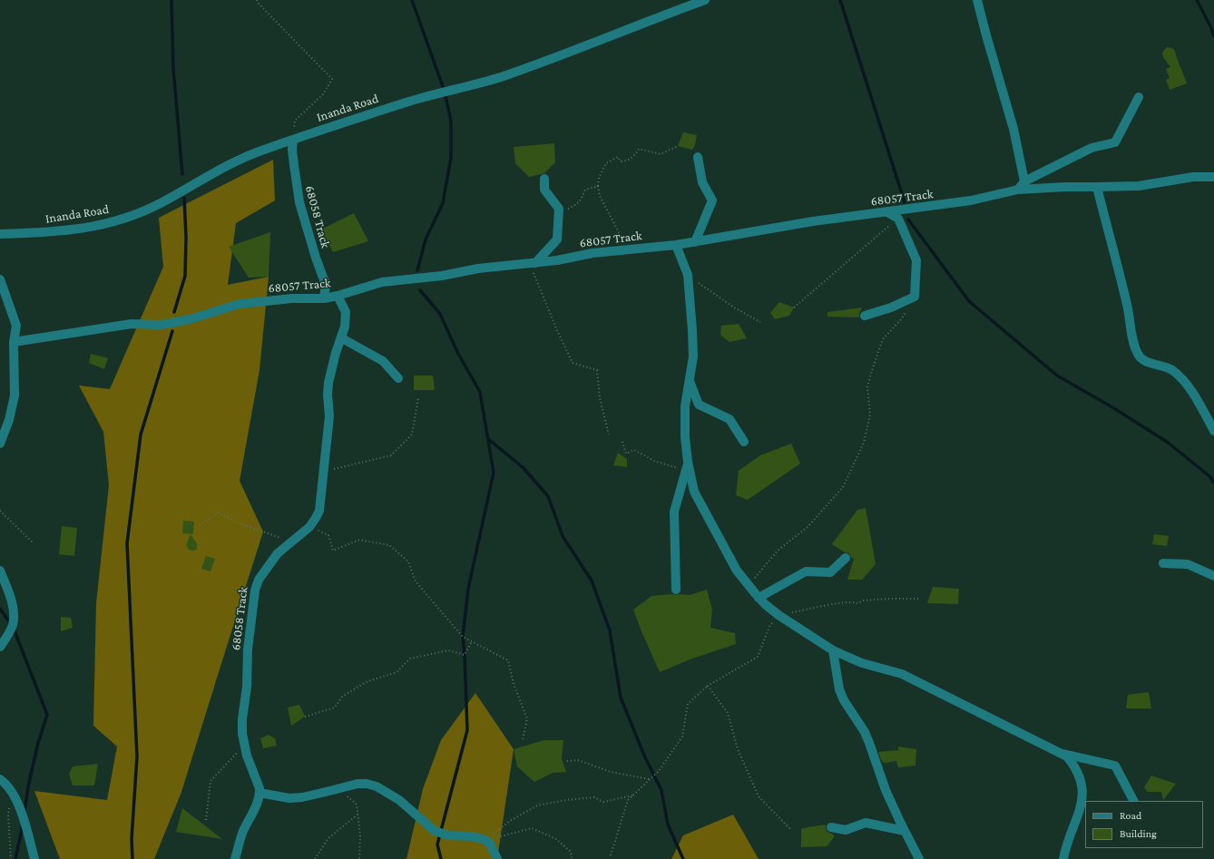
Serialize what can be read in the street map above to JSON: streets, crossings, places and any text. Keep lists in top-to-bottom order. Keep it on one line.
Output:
{"streets":{"street":["Inanda Road","68057 Track","68058 Track"]},"crossings":[["Inanda Road","68058 Track"],["68057 Track","68058 Track"]],"legend":["Road","Building"]}
